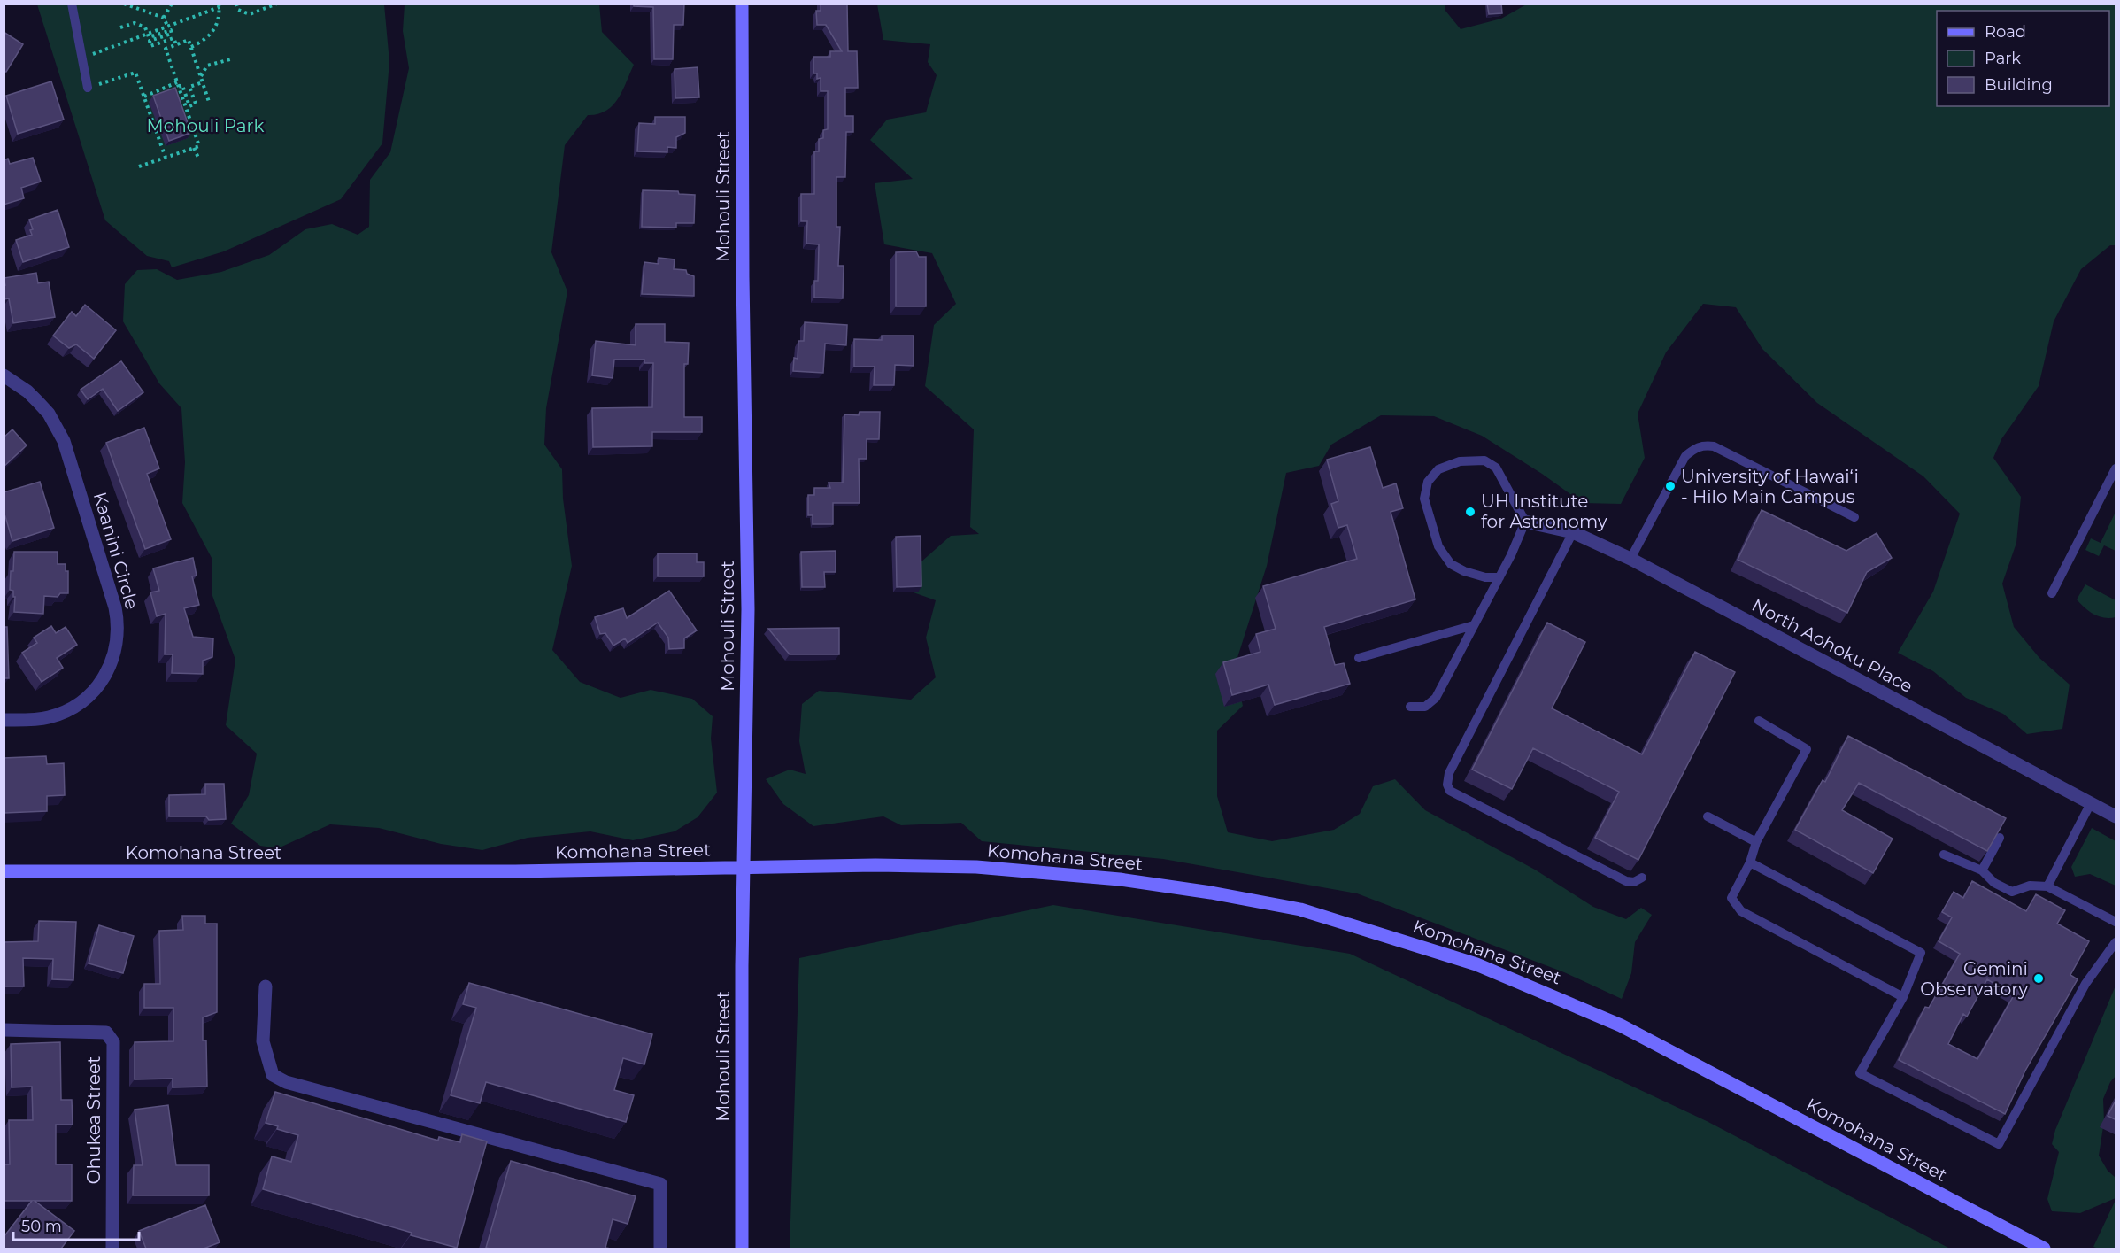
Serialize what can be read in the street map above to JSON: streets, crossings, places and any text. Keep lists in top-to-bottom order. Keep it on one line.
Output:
{"streets":{"main road":["Mohouli Street","Komohana Street"],"street":["Kaanini Circle","North Aohoku Place","Ohukea Street"]},"crossings":[["Mohouli Street","Komohana Street"]],"parks":["Mohouli Park"],"places":["University of Hawaiʻi - Hilo Main Campus","UH Institute for Astronomy","Gemini Observatory"],"legend":["Road","Park","Building"],"scale_bar":"50 m"}
